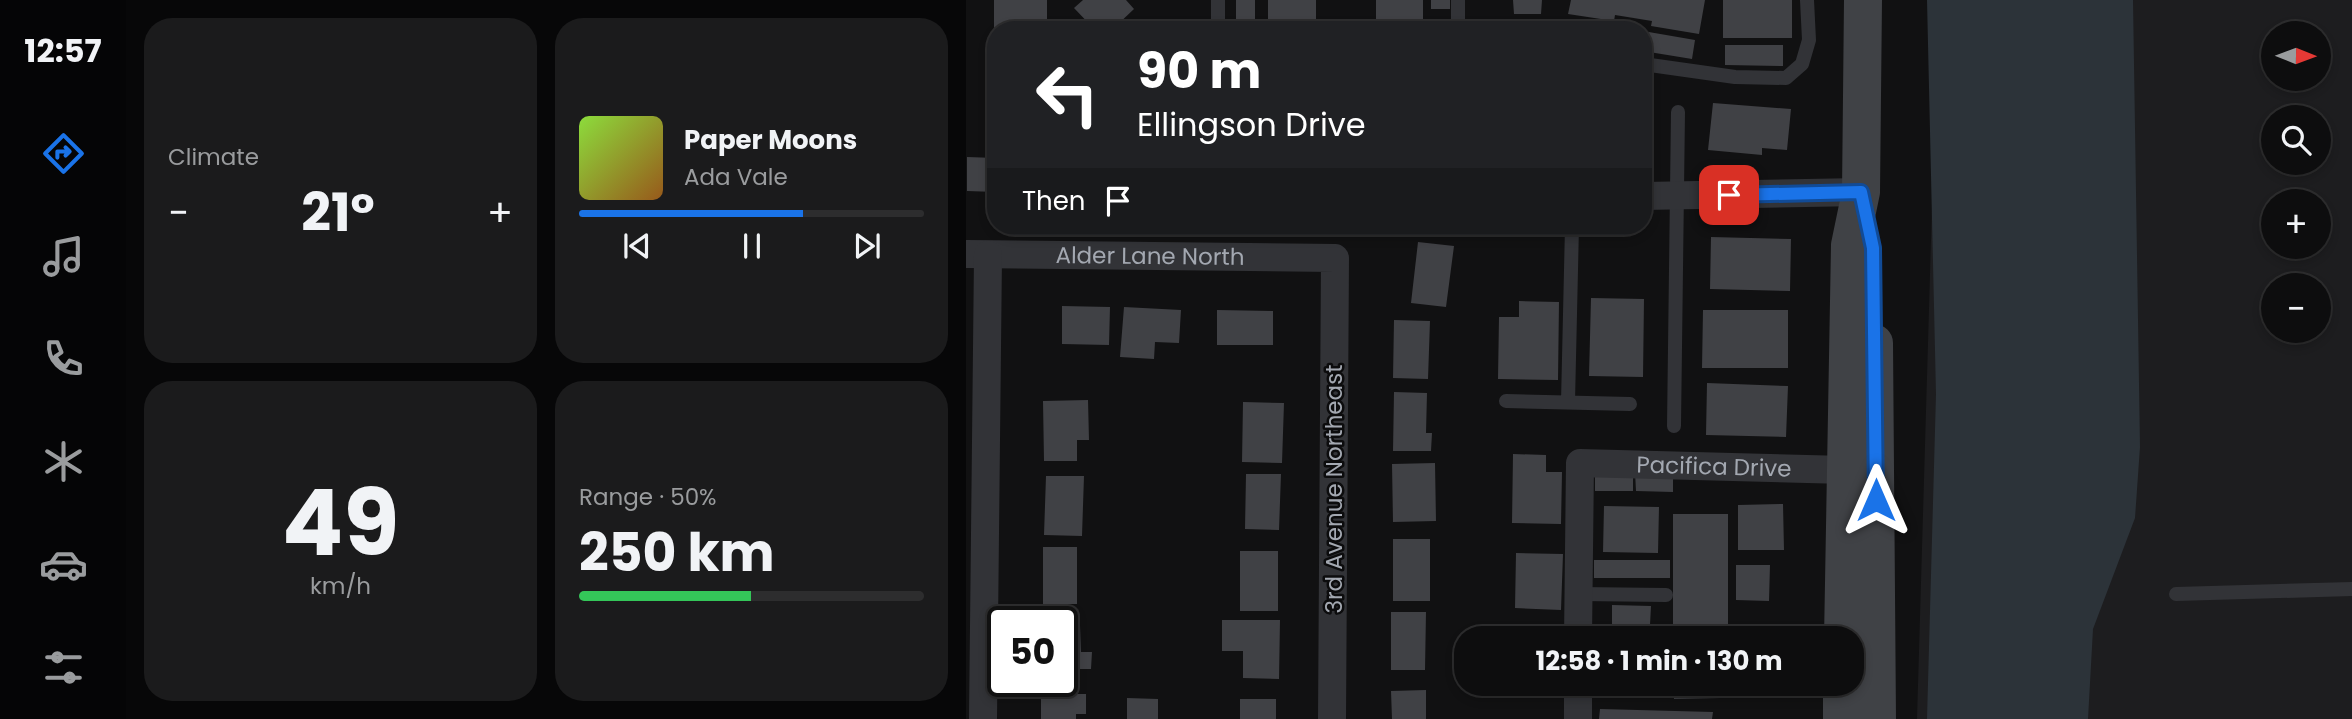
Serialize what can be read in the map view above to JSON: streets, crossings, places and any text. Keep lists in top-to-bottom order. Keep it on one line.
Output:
{"streets":{"street":["Alder Lane North","Pacifica Drive","3rd Avenue Northeast"]},"crossings":[["Alder Lane North","3rd Avenue Northeast"]],"north":"right","page":{"tabs":"12:57","tile":["Climate",["49","km/h"],["Range · 50%","250 km"]],"map_buttons":["+","−"],"turn":["90 m","Ellingson Drive"],"song":["Paper Moons","Ada Vale"],"then":"Then","heat":["−","21°","+"],"limit":"50","trip":"12:58 · 1 min · 130 m"}}
